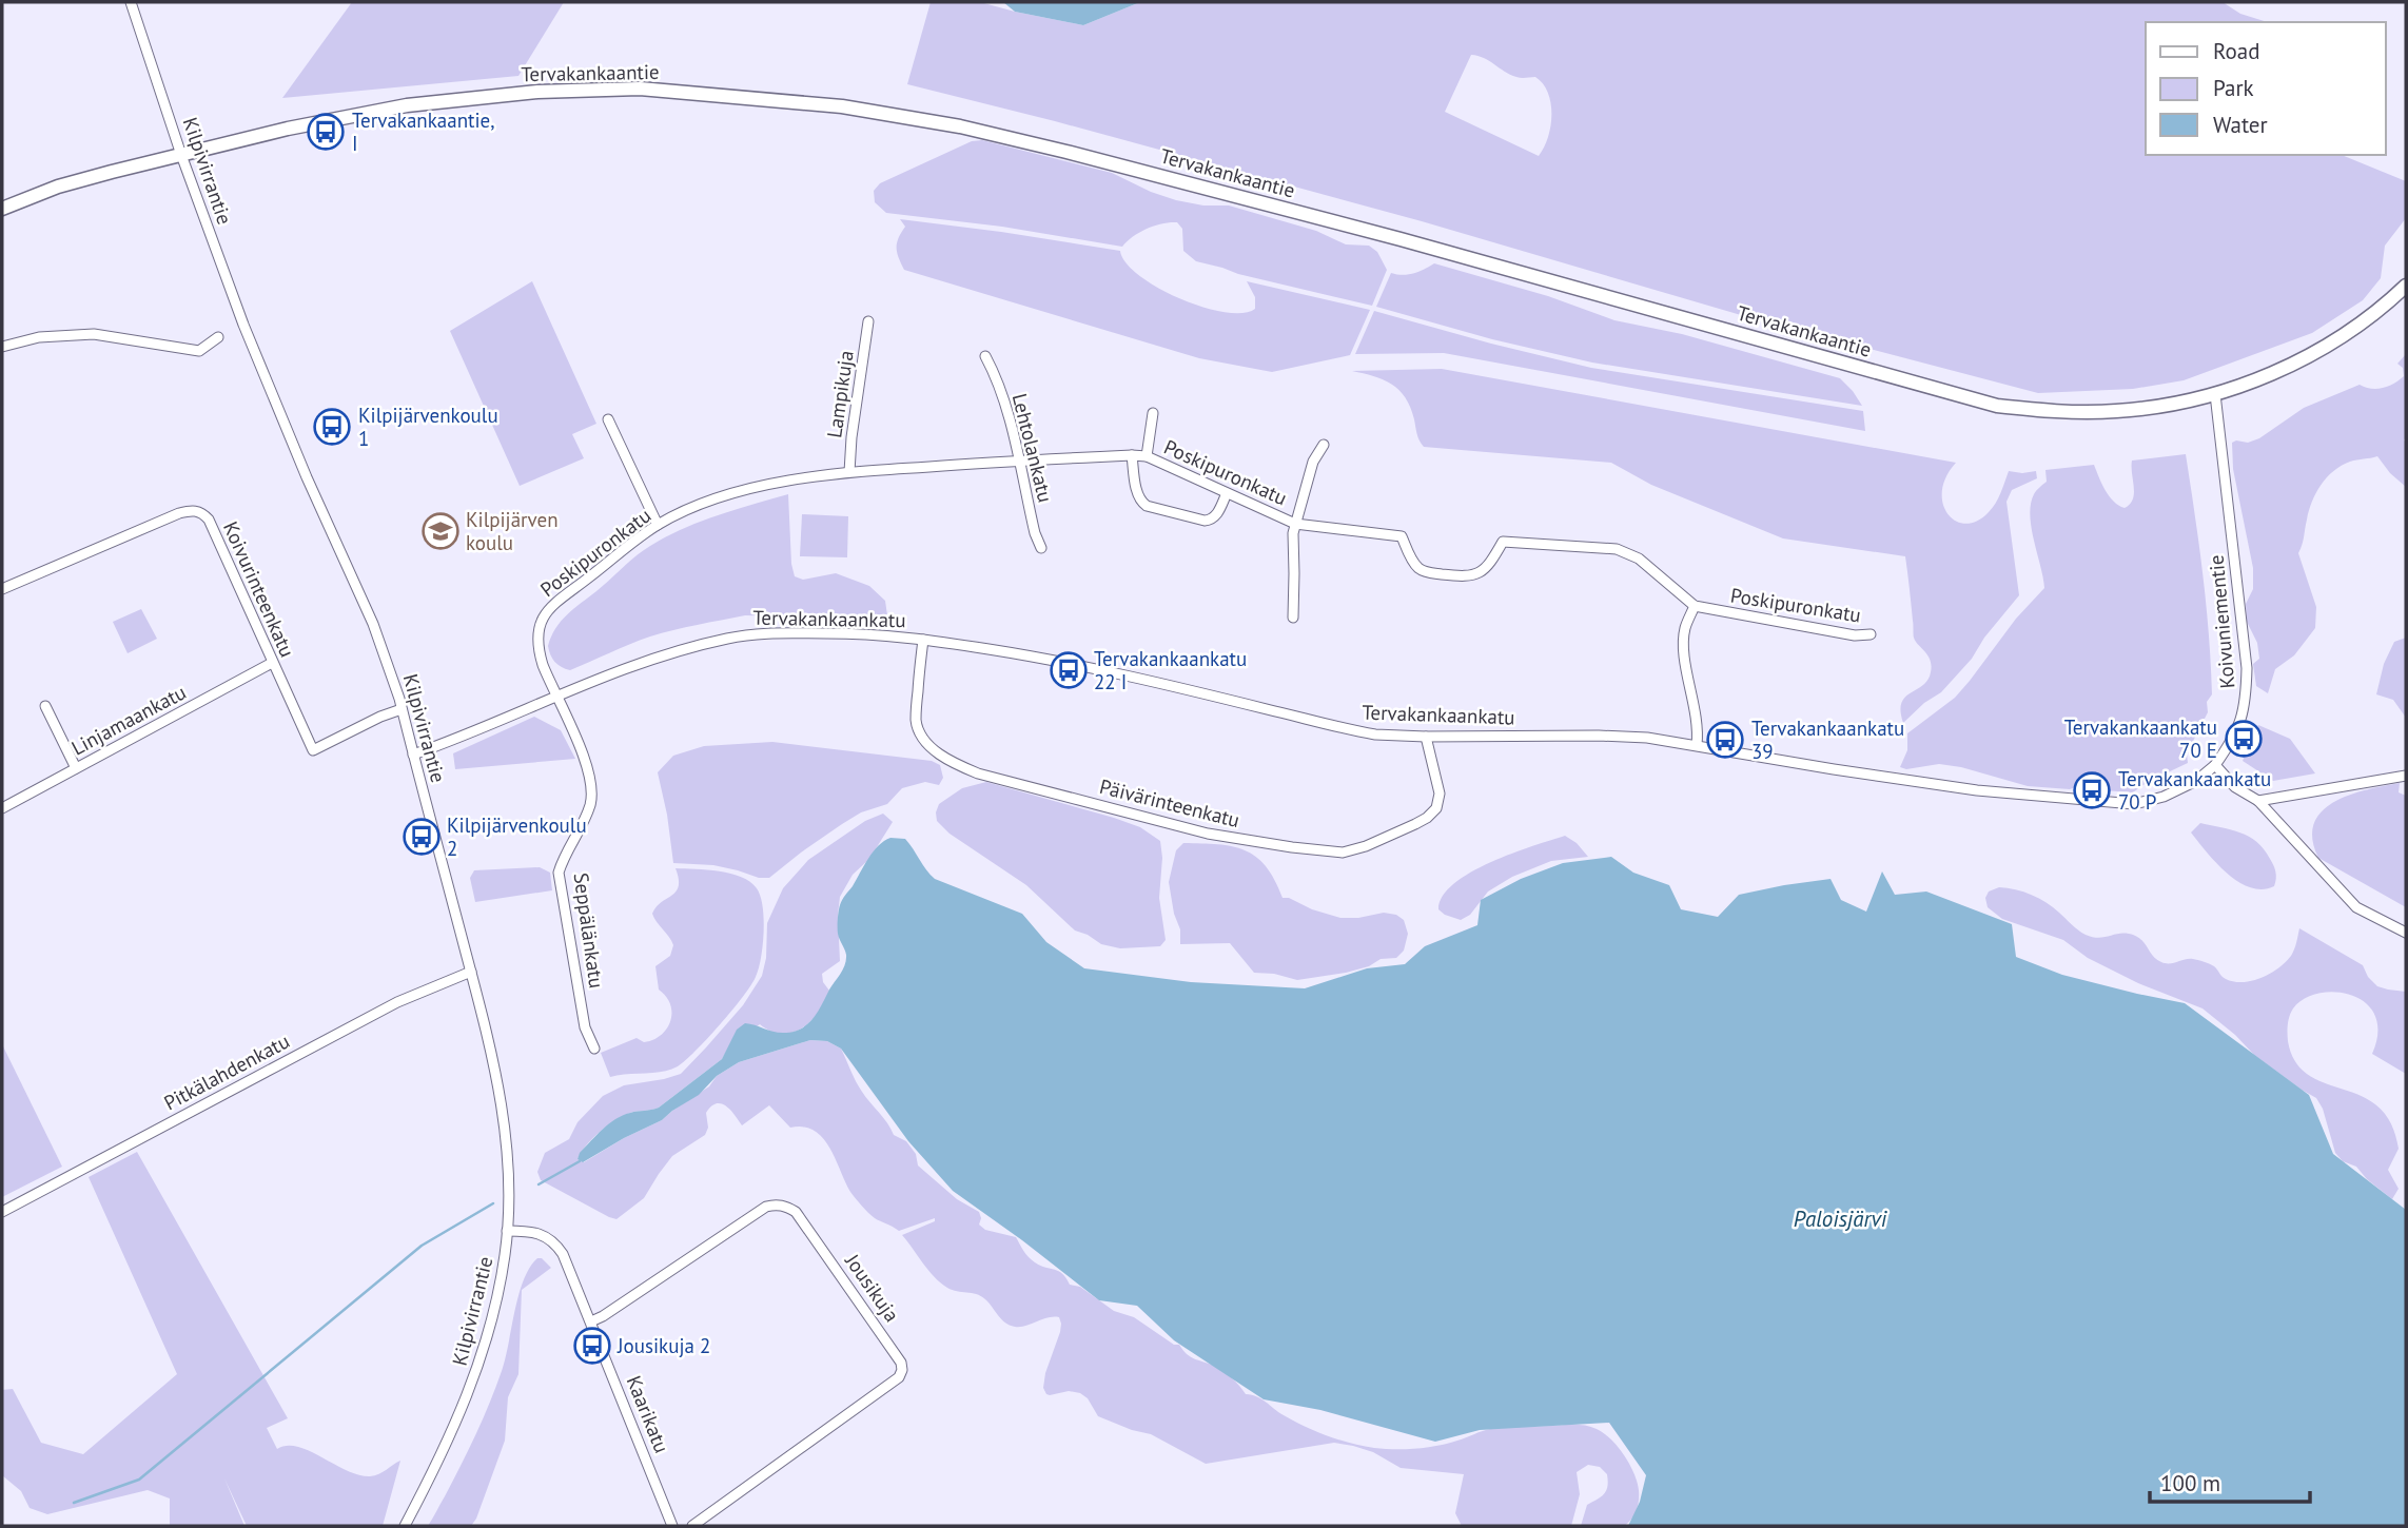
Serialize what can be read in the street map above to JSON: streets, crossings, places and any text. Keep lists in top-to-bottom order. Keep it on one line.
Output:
{"streets":{"street":["Tervakankaantie","Kilpivirrantie","Lampikuja","Lehtolankatu","Poskipuronkatu","Koivurinteenkatu","Tervakankaankatu","Koivuniementie","Linjamaankatu","Päivärinteenkatu","Seppälänkatu","Pitkälahdenkatu","Jousikuja","Kaarikatu"]},"crossings":[["Tervakankaantie","Kilpivirrantie"],["Tervakankaantie","Koivuniementie"],["Kilpivirrantie","Koivurinteenkatu"],["Kilpivirrantie","Tervakankaankatu"],["Kilpivirrantie","Pitkälahdenkatu"],["Kilpivirrantie","Kaarikatu"],["Lampikuja","Poskipuronkatu"],["Lehtolankatu","Poskipuronkatu"],["Poskipuronkatu","Tervakankaankatu"],["Poskipuronkatu","Seppälänkatu"],["Koivurinteenkatu","Linjamaankatu"],["Tervakankaankatu","Koivuniementie"],["Tervakankaankatu","Päivärinteenkatu"],["Tervakankaankatu","Seppälänkatu"],["Jousikuja","Kaarikatu"]],"water":["Paloisjärvi"],"places":{"bus stop":["Tervakankaantie, I","Kilpijärvenkoulu 1","Tervakankaankatu 22 I","Tervakankaankatu 70 E","Tervakankaankatu 39","Tervakankaankatu 70 P","Kilpijärvenkoulu 2","Jousikuja 2"],"school or university":["Kilpijärven koulu"]},"legend":["Road","Park","Water"],"scale_bar":"100 m"}
